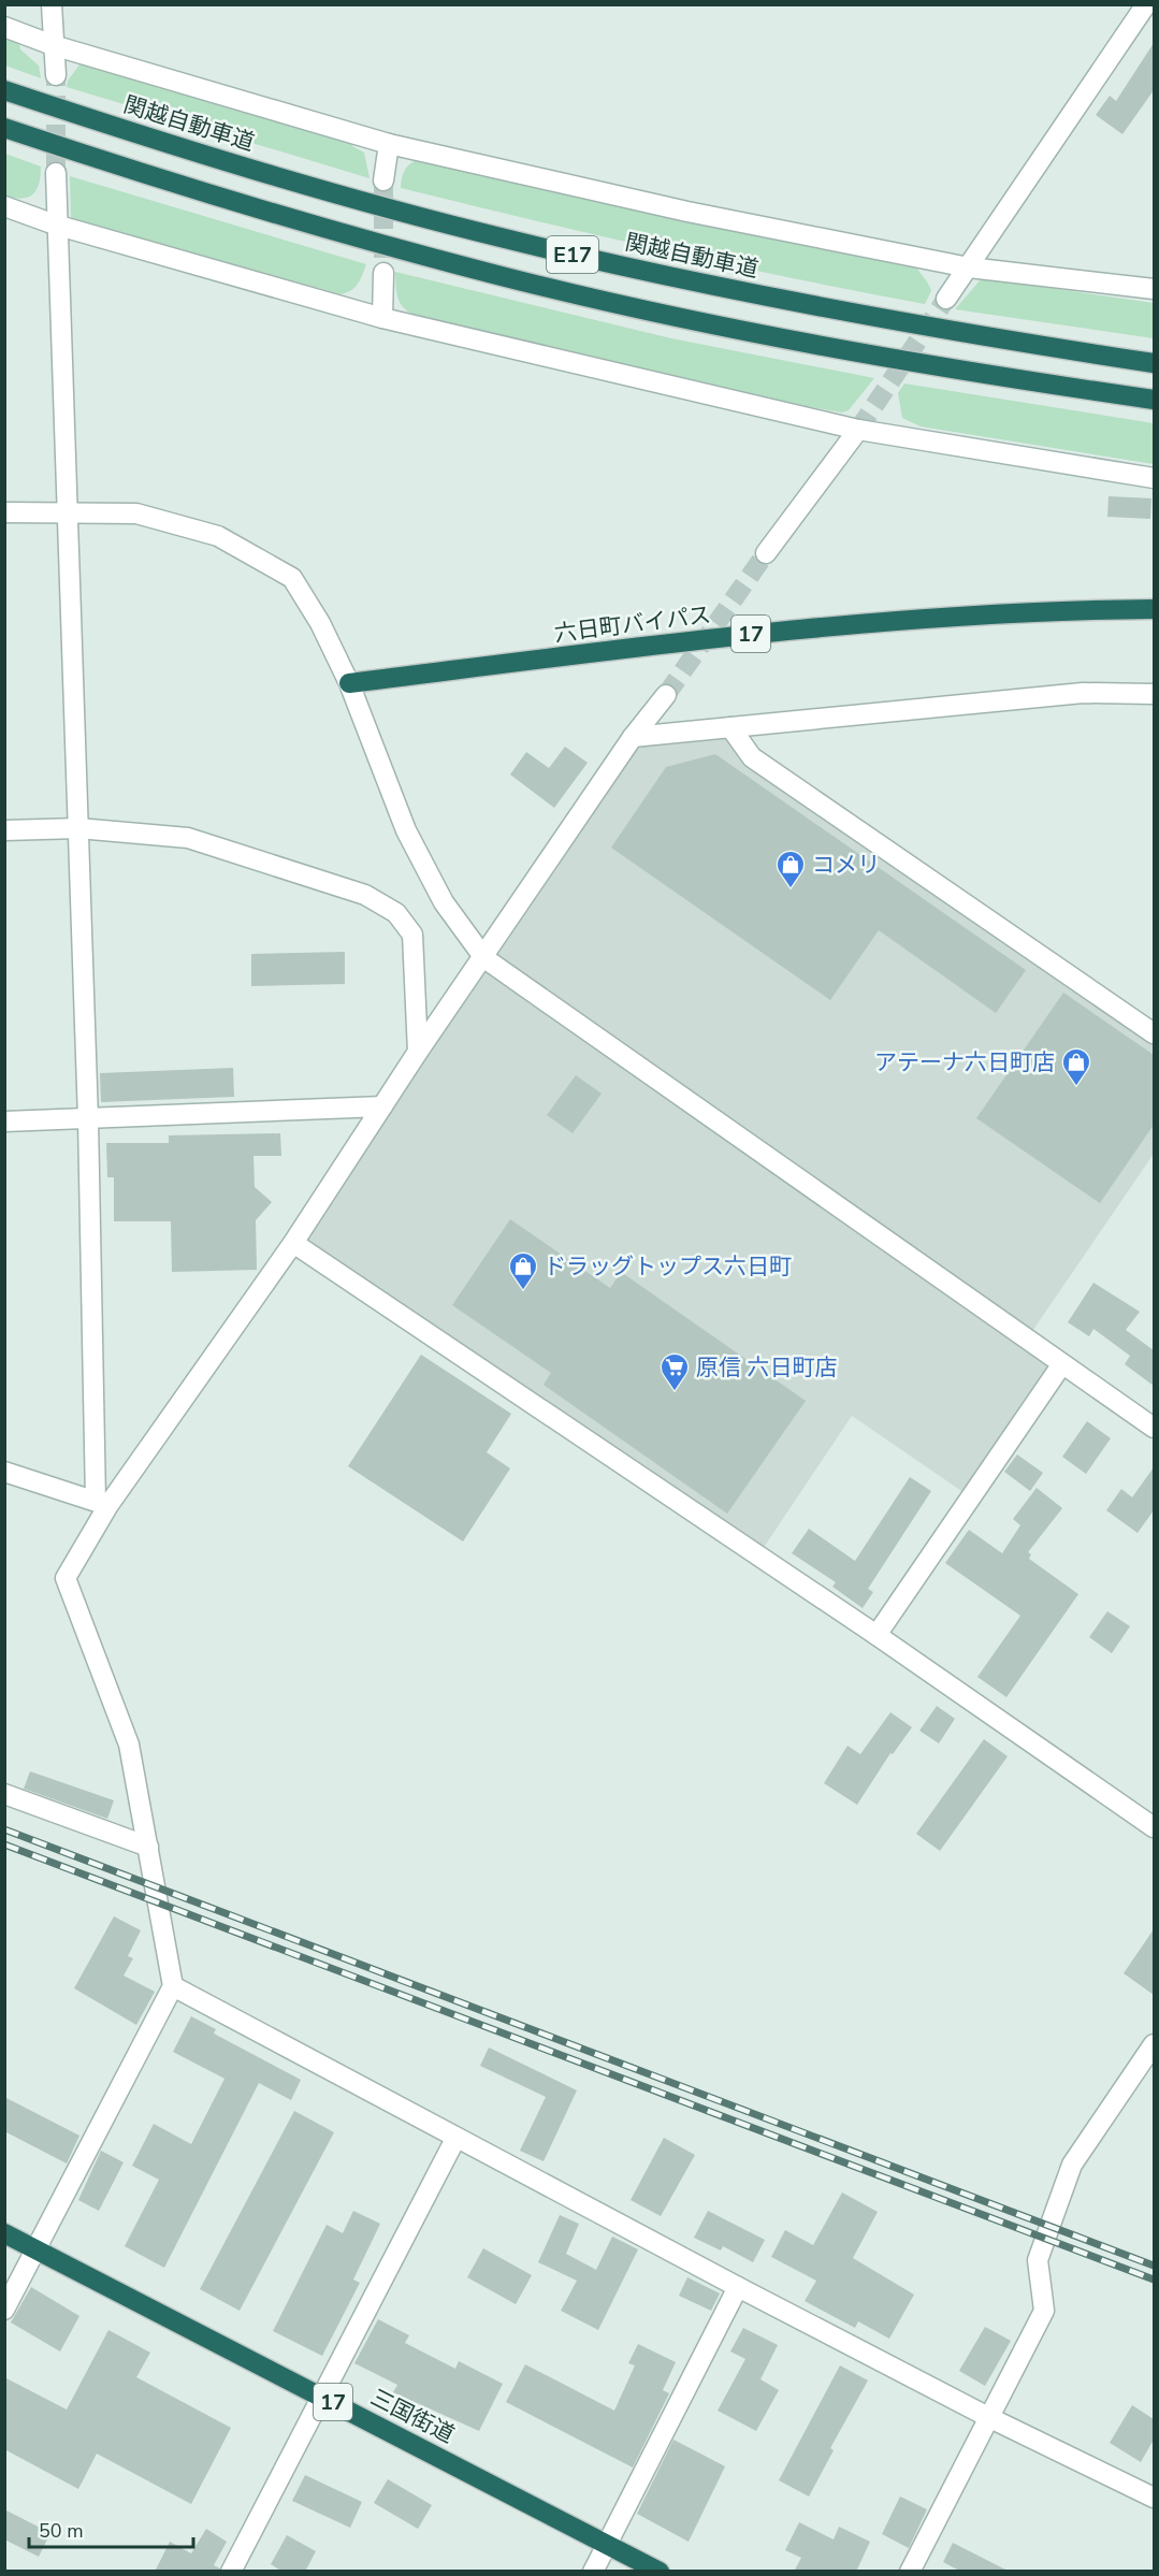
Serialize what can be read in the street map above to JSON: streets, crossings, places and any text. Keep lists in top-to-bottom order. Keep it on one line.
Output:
{"streets":{"highway":["関越自動車道","E17","六日町バイパス","17","三国街道"]},"places":{"shop":["コメリ","アテーナ六日町店","ドラッグトップス六日町"],"supermarket":["原信 六日町店"]},"scale_bar":"50 m"}
